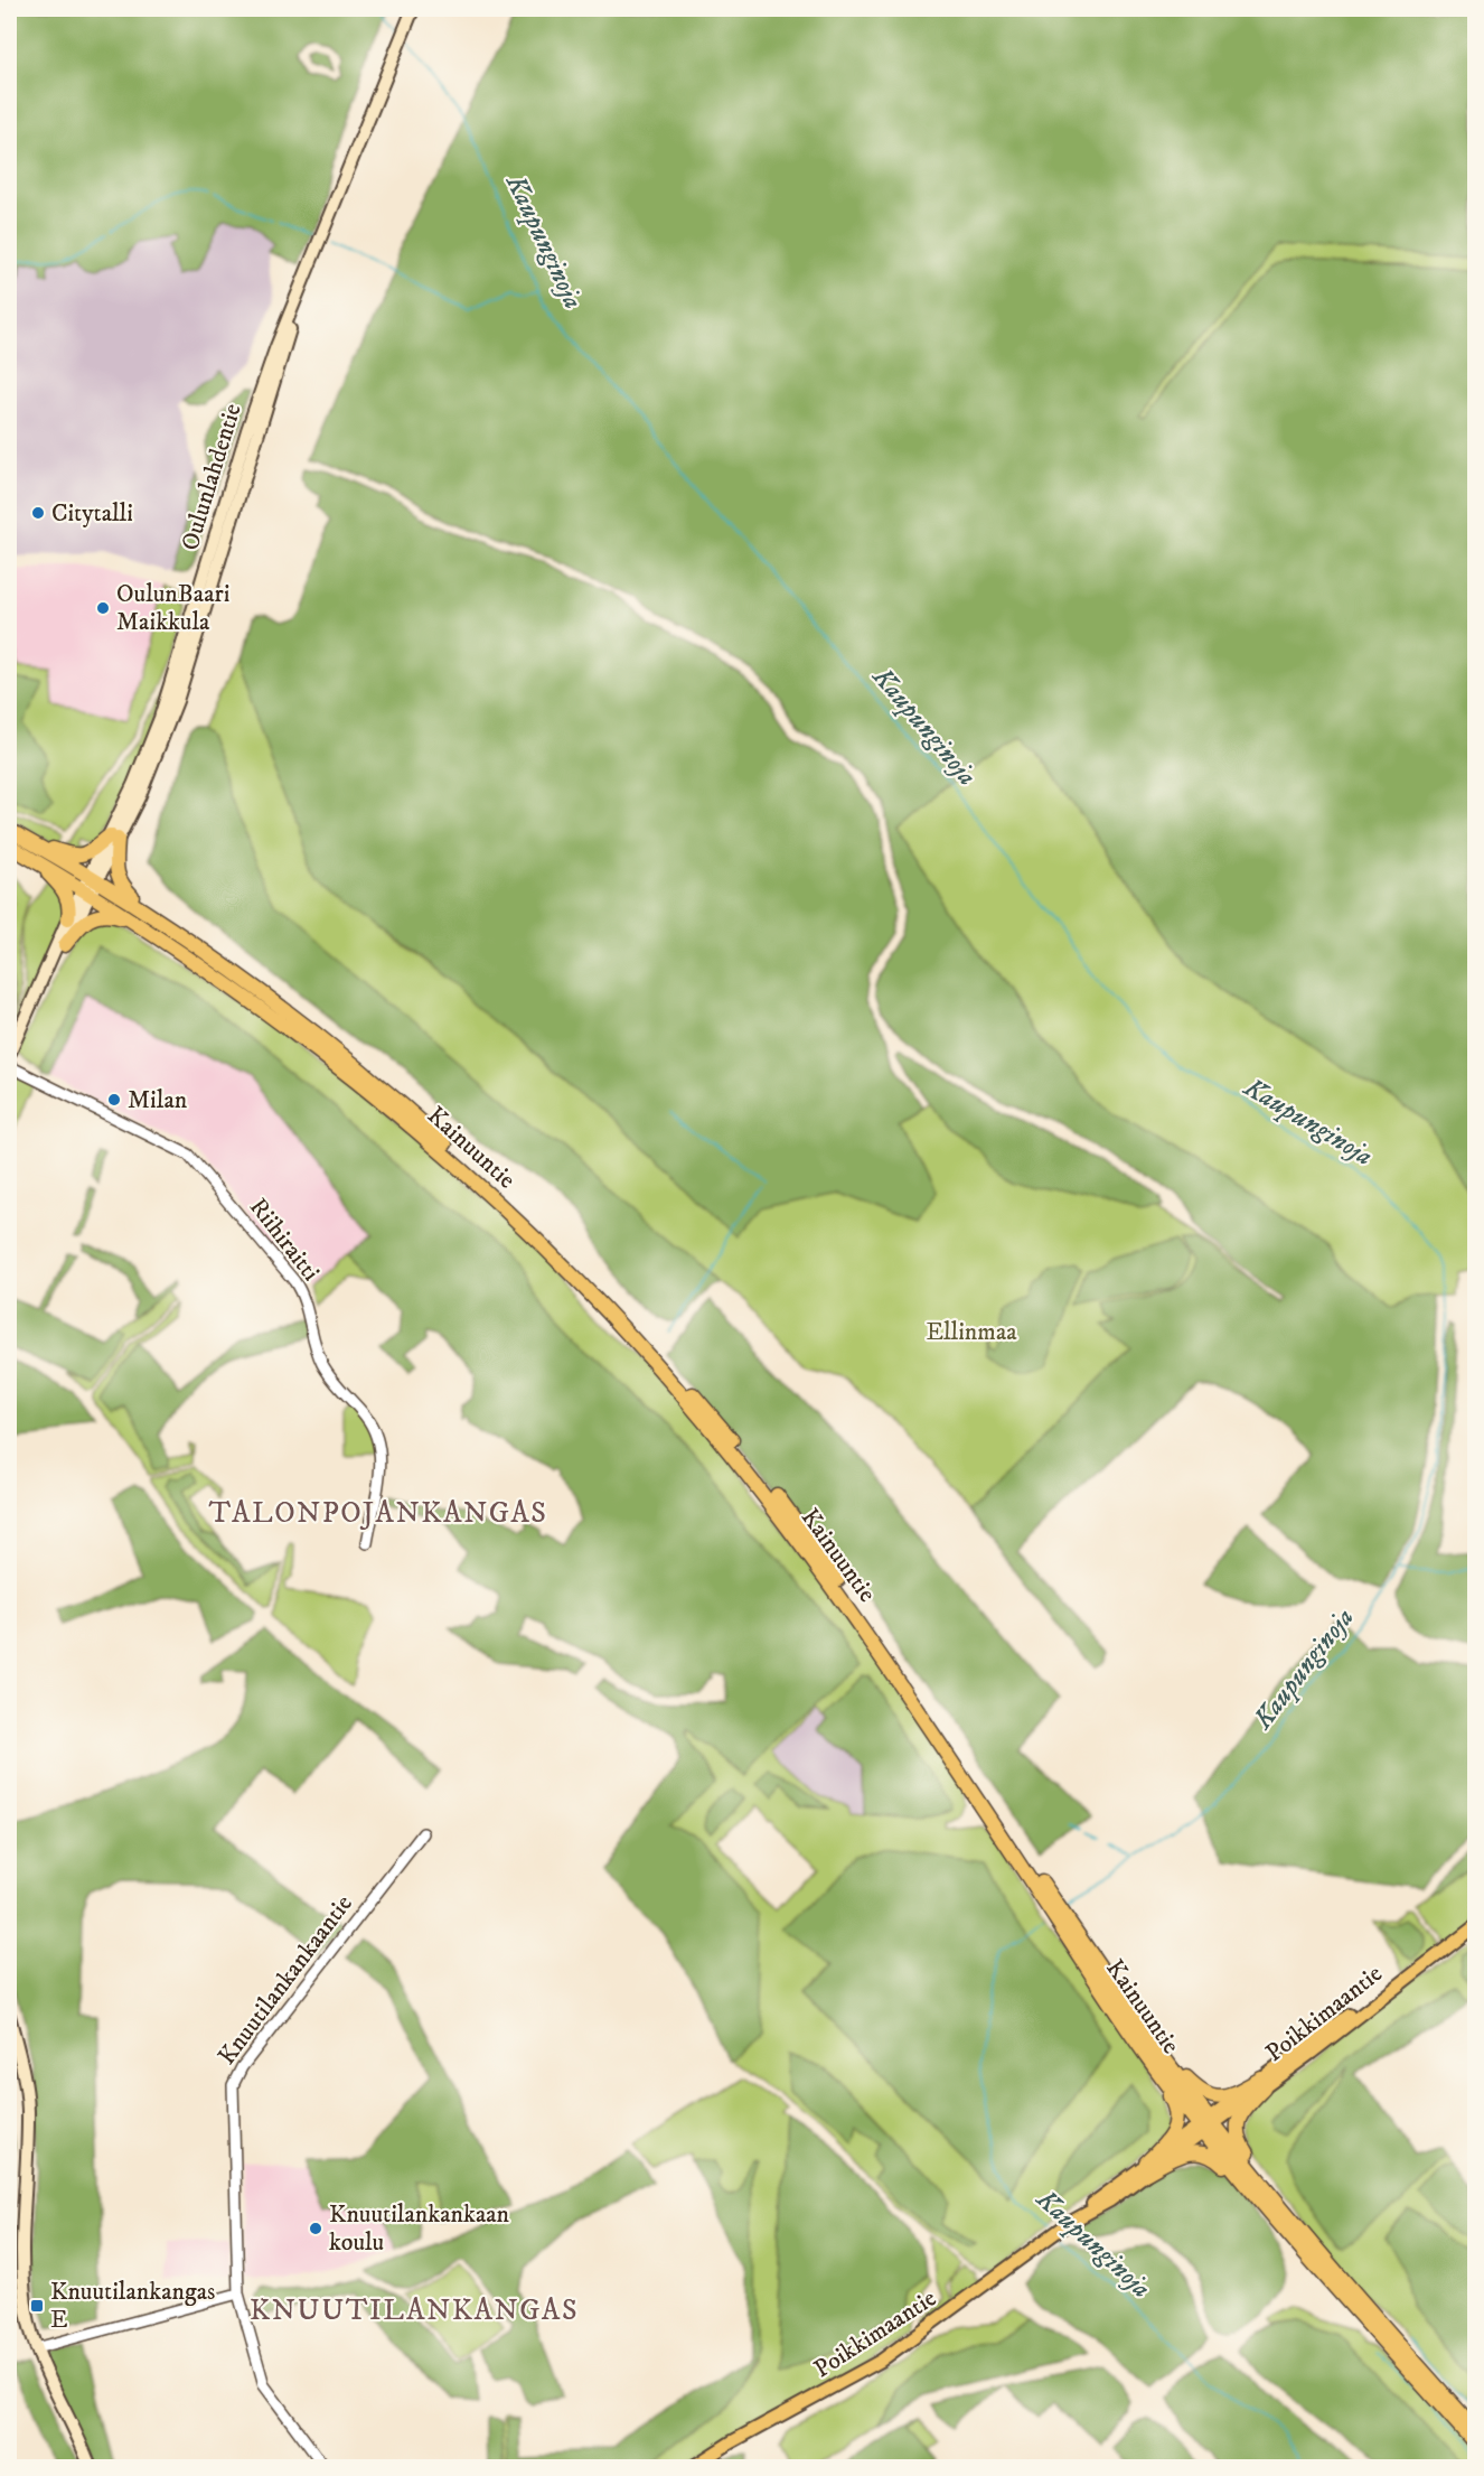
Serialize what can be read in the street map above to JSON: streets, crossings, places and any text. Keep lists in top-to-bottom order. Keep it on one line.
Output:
{"streets":{"highway":["Kainuuntie"],"main road":["Oulunlahdentie","Poikkimaantie"],"street":["Riihiraitti","Knuutilankankaantie"]},"crossings":[["Oulunlahdentie","Kainuuntie"],["Kainuuntie","Poikkimaantie"]],"districts":["TALONPOJANKANGAS","KNUUTILANKANGAS"],"water":["Kaupunginoja"],"parks":["Ellinmaa"],"places":{"other":["Citytalli","OulunBaari Maikkula","Milan","Knuutilankankaan koulu"],"transit":["Knuutilankangas E"]}}
